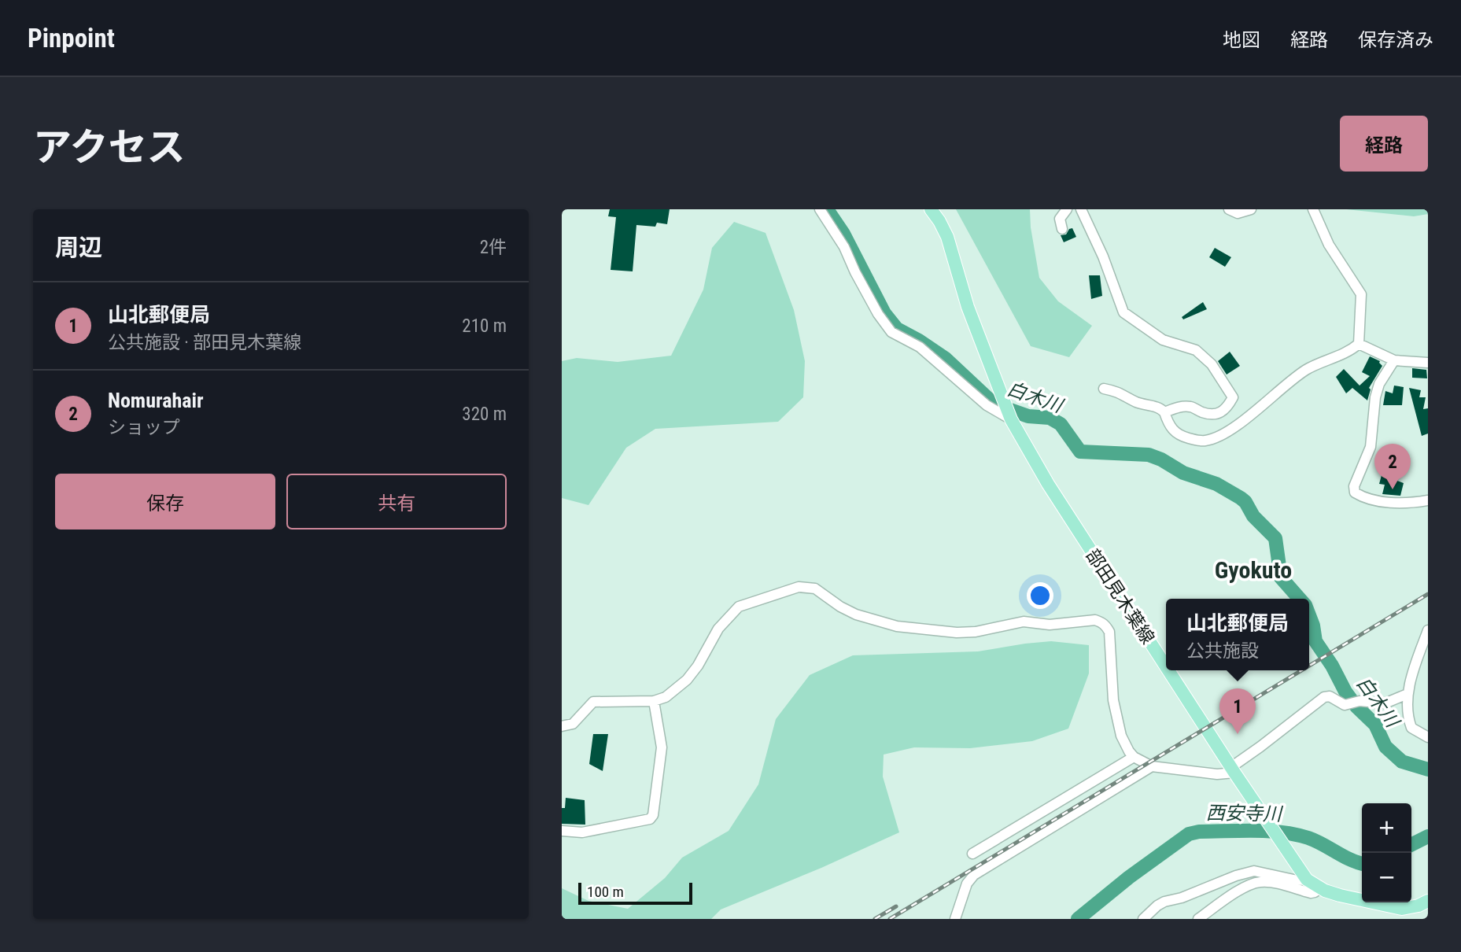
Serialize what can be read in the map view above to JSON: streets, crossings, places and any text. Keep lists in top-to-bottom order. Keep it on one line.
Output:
{"streets":{"main road":["部田見木葉線"]},"districts":["Gyokuto"],"water":["白木川","西安寺川"],"scale_bar":"100 m","page":{"header":"Pinpoint","nav":["地図","経路","保存済み"],"title":"アクセス","buttons":["経路",["保存","共有"]],"heading":["周辺","2件"],"list":[{"mark":"1","name":"山北郵便局","note":"公共施設 · 部田見木葉線","value":"210 m"},{"mark":"2","name":"Nomurahair","note":"ショップ","value":"320 m"}],"pins":["2","1"],"popup":["山北郵便局","公共施設"],"map_buttons":["+","−"],"scale":"100 m"}}
